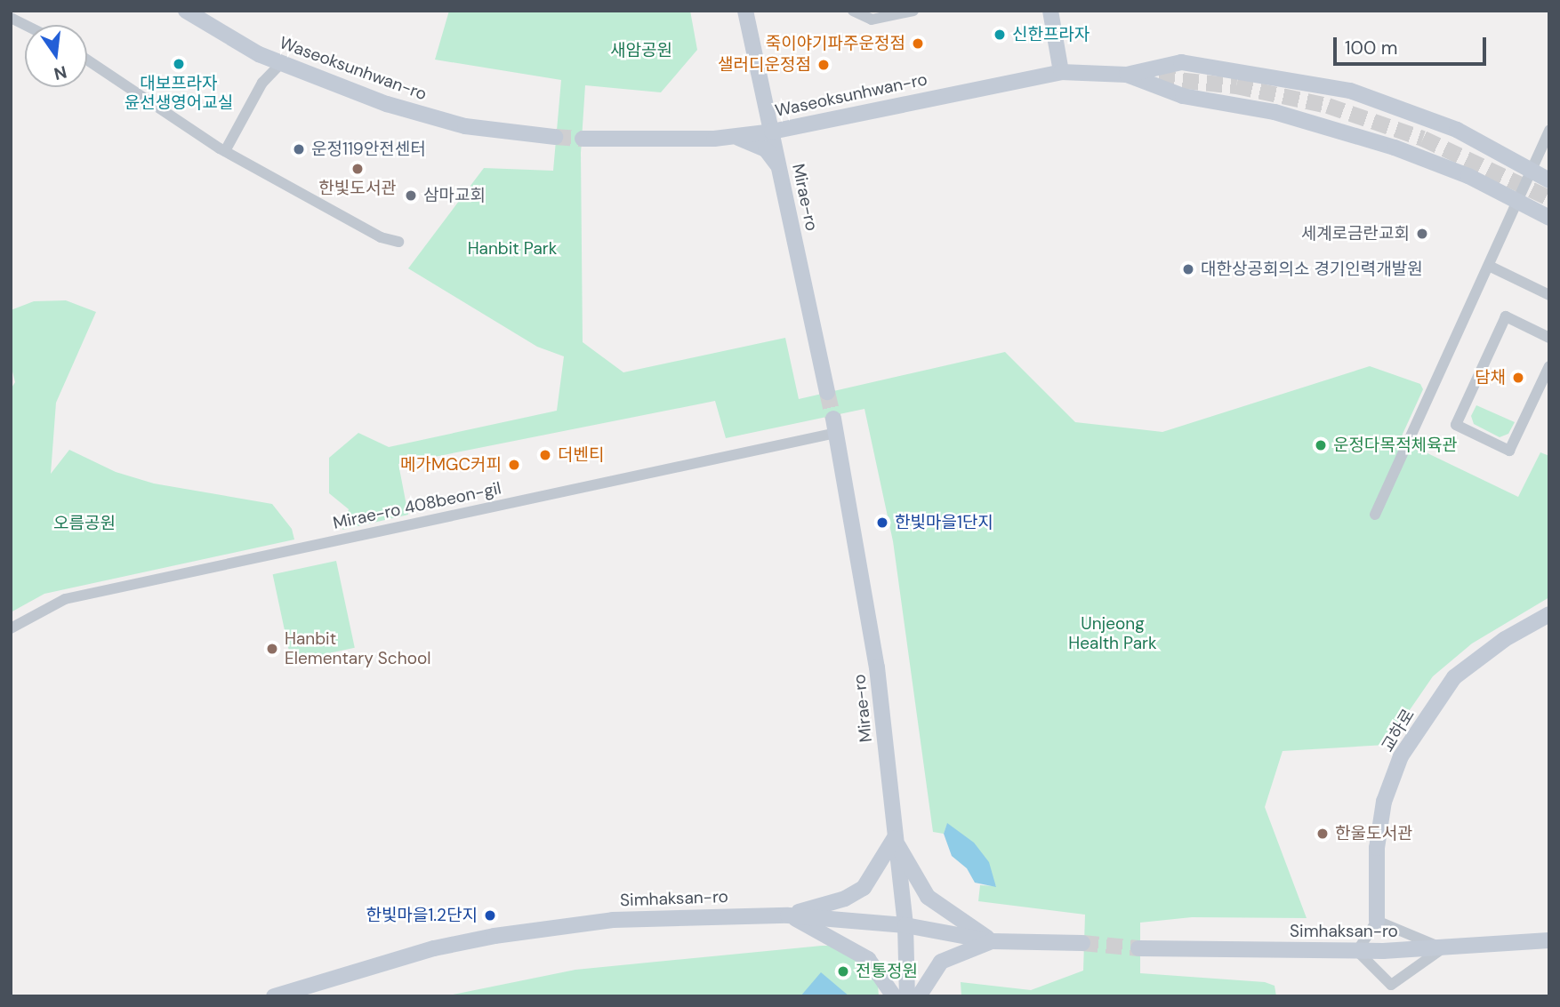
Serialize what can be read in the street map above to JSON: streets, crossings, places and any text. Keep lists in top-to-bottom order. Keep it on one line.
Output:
{"streets":{"street":["Waseoksunhwan-ro","Mirae-ro","Mirae-ro 408beon-gil","교하로","Simhaksan-ro"]},"crossings":[["Waseoksunhwan-ro","Mirae-ro"],["Mirae-ro","Mirae-ro 408beon-gil"],["Mirae-ro","Simhaksan-ro"]],"parks":["새암공원","Hanbit Park","오름공원","Unjeong Health Park"],"places":["신한프라자","죽이야기파주운정점","대보프라자 윤선생영어교실","샐러디운정점","운정119안전센터","한빛도서관","삼마교회","세계로금란교회","대한상공회의소 경기인력개발원","담채","운정다목적체육관","더벤티","메가MGC커피","한빛마을1단지","Hanbit Elementary School","한울도서관","한빛마을1.2단지","전통정원"],"scale_bar":"100 m","north":"bottom"}
